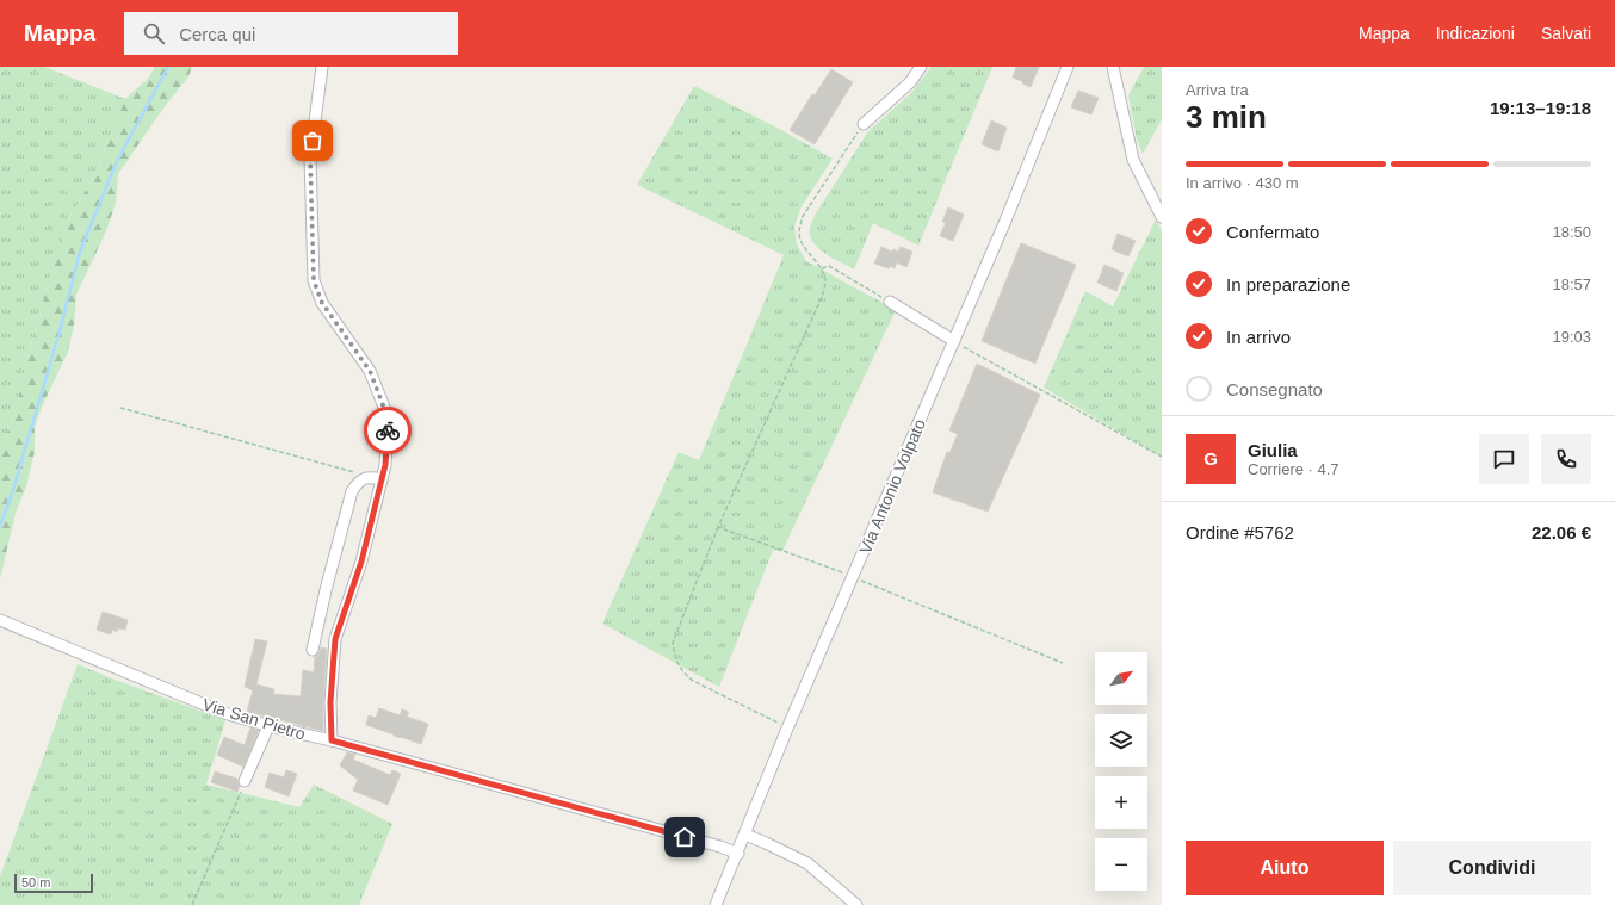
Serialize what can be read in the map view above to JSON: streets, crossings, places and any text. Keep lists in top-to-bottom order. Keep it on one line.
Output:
{"streets":{"street":["Via Antonio Volpato","Via San Pietro"]},"crossings":[["Via Antonio Volpato","Via San Pietro"]],"scale_bar":"50 m","north":"top right","page":{"header":"Mappa","search":"Cerca qui","nav":["Mappa","Indicazioni","Salvati"],"heading":["3 min","Arriva tra","19:13–19:18"],"panel":["Giulia","Corriere · 4.7","Ordine #5762","22.06 €"],"bar":"In arrivo · 430 m","list":[["Confermato","18:50"],["In preparazione","18:57"],["In arrivo","19:03"],"Consegnato"],"round":"G","map_buttons":["+","−"],"buttons":["Aiuto","Condividi"],"scale":"50 m"}}
